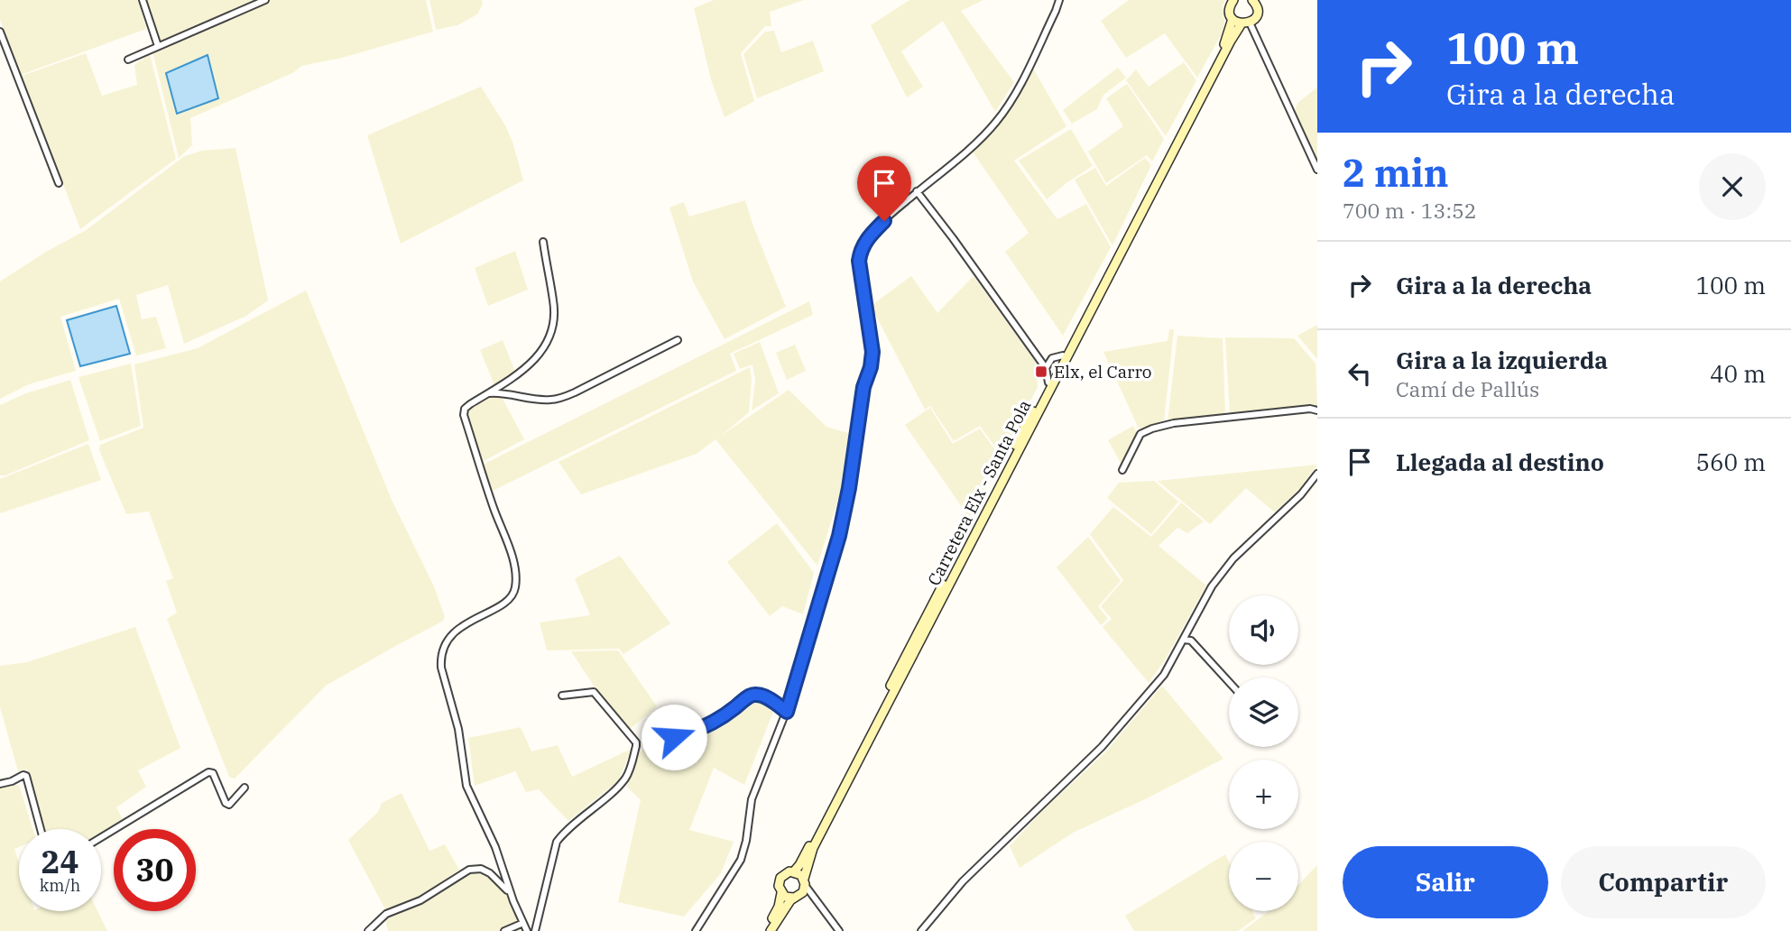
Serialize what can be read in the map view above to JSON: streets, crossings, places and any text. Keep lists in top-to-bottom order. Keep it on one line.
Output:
{"streets":{"main road":["Carretera Elx - Santa Pola"]},"places":{"transit":["Elx, el Carro"]},"page":{"turn":["100 m","Gira a la derecha"],"heading":["2 min","700 m · 13:52"],"list":[{"name":"Gira a la derecha","value":"100 m"},{"name":"Gira a la izquierda","note":"Camí de Pallús","value":"40 m"},{"name":"Llegada al destino","value":"560 m"}],"map_buttons":["+","−"],"speed":"24 km/h","limit":"30","buttons":["Salir","Compartir"]}}
